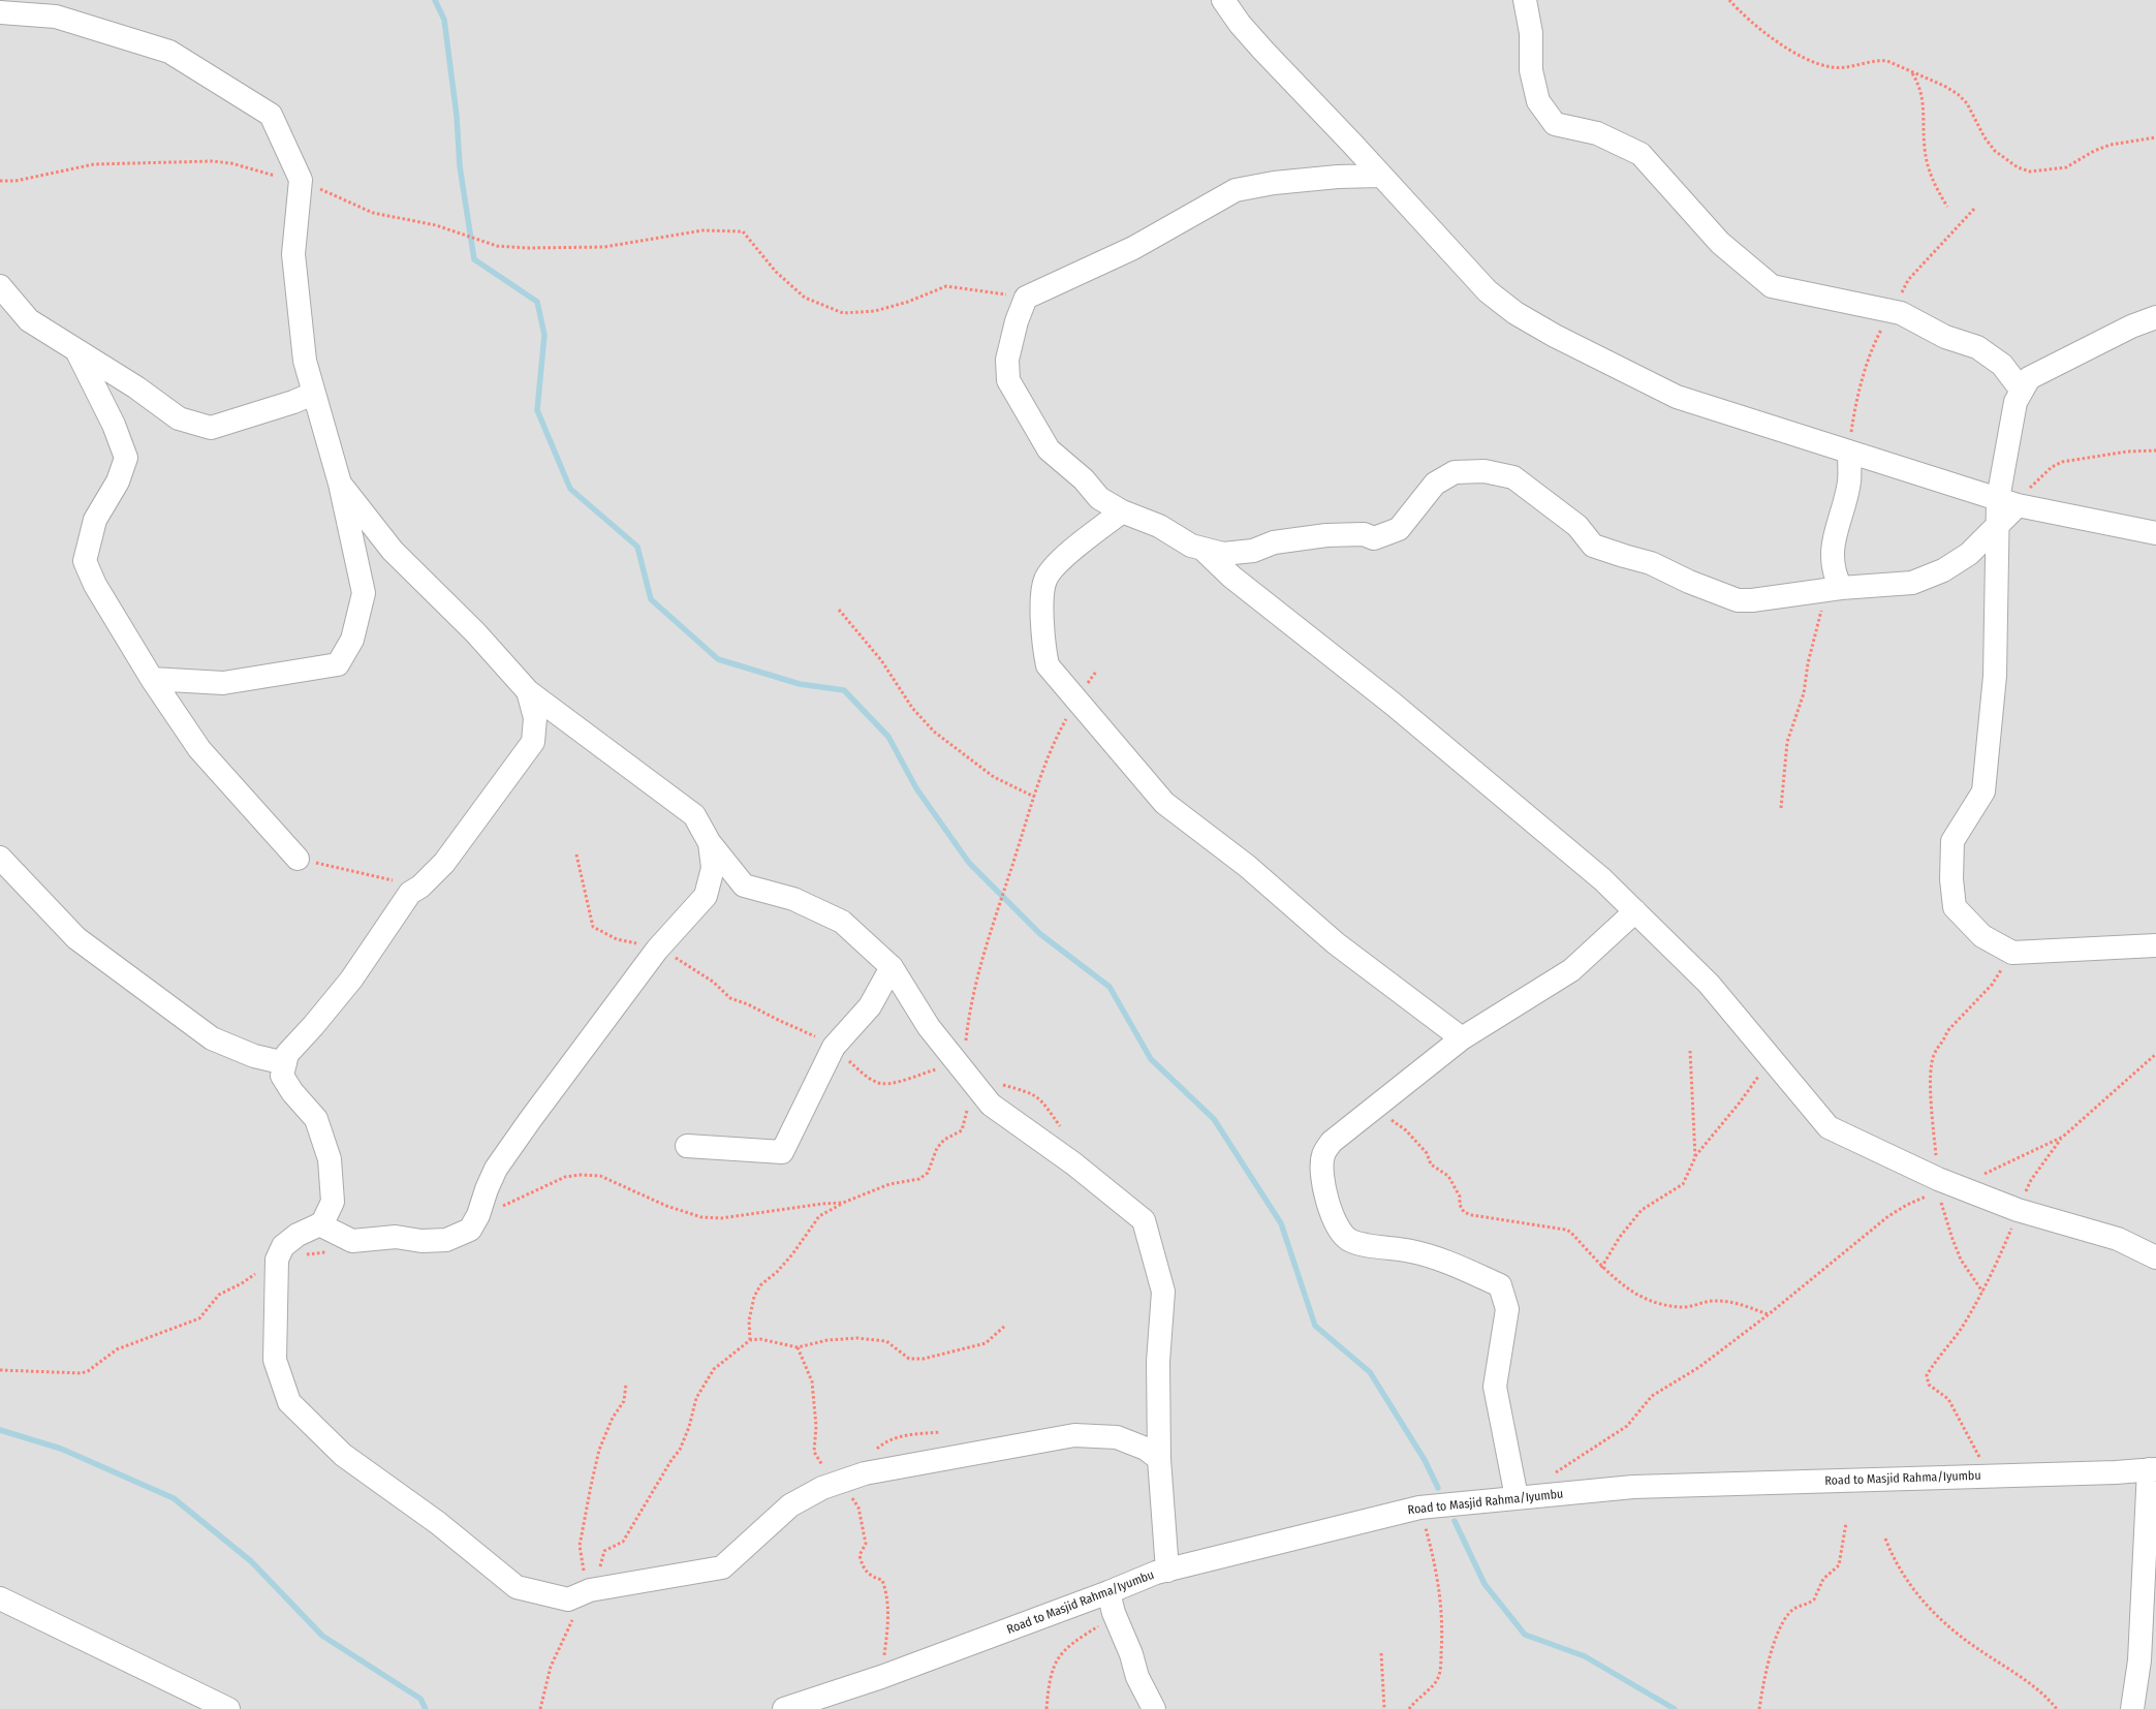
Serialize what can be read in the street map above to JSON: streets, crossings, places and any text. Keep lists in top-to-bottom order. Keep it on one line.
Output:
{"streets":{"street":["Road to Masjid Rahma/Iyumbu"]}}
